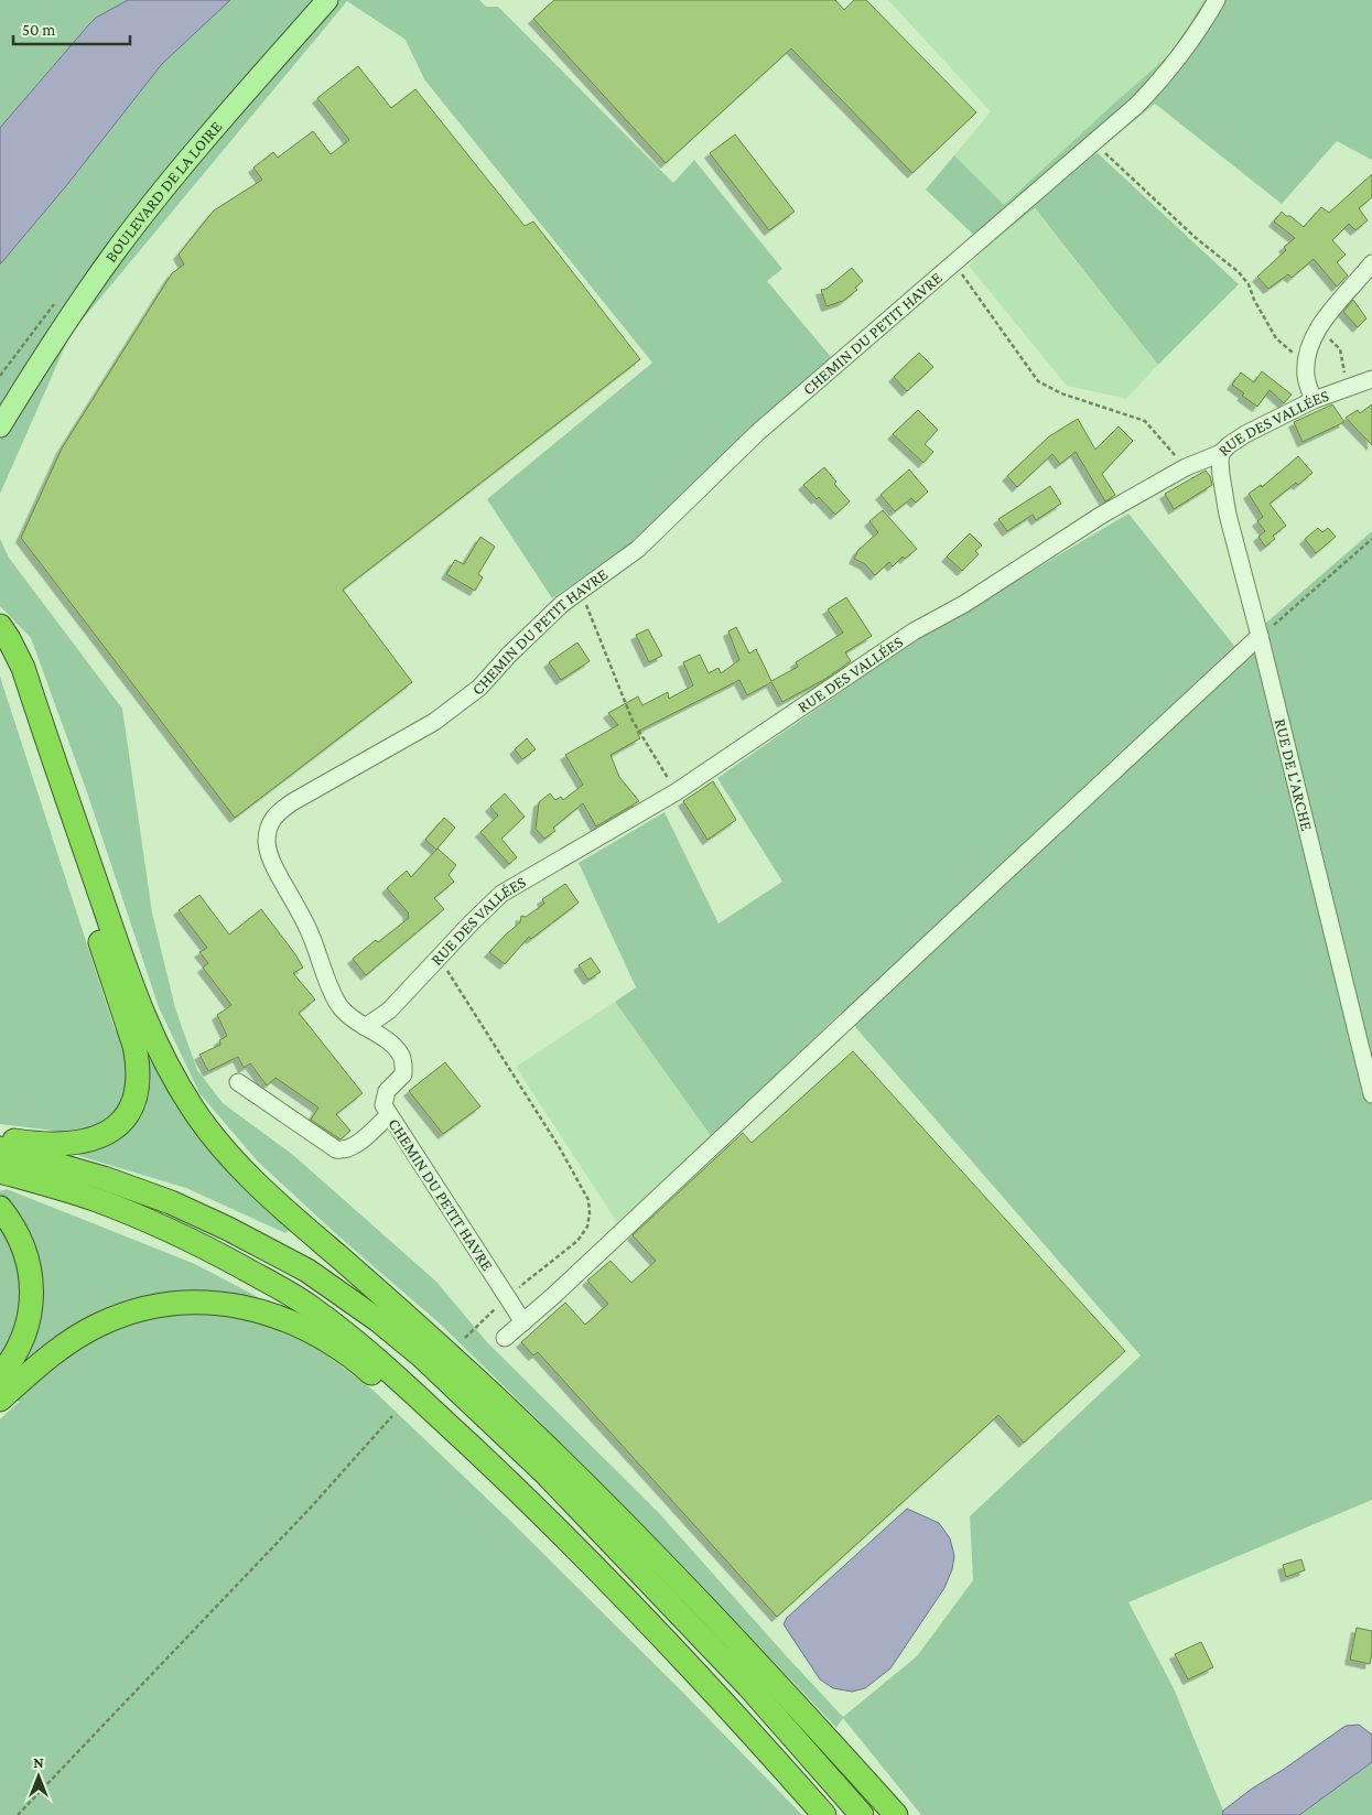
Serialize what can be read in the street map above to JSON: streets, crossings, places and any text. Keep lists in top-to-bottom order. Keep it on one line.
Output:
{"streets":{"main road":["BOULEVARD DE LA LOIRE"],"street":["CHEMIN DU PETIT HAVRE","RUE DES VALLÉES","RUE DE L'ARCHE"]},"crossings":[["CHEMIN DU PETIT HAVRE","RUE DES VALLÉES"],["RUE DES VALLÉES","RUE DE L'ARCHE"]],"scale_bar":"50 m","north":"top"}
